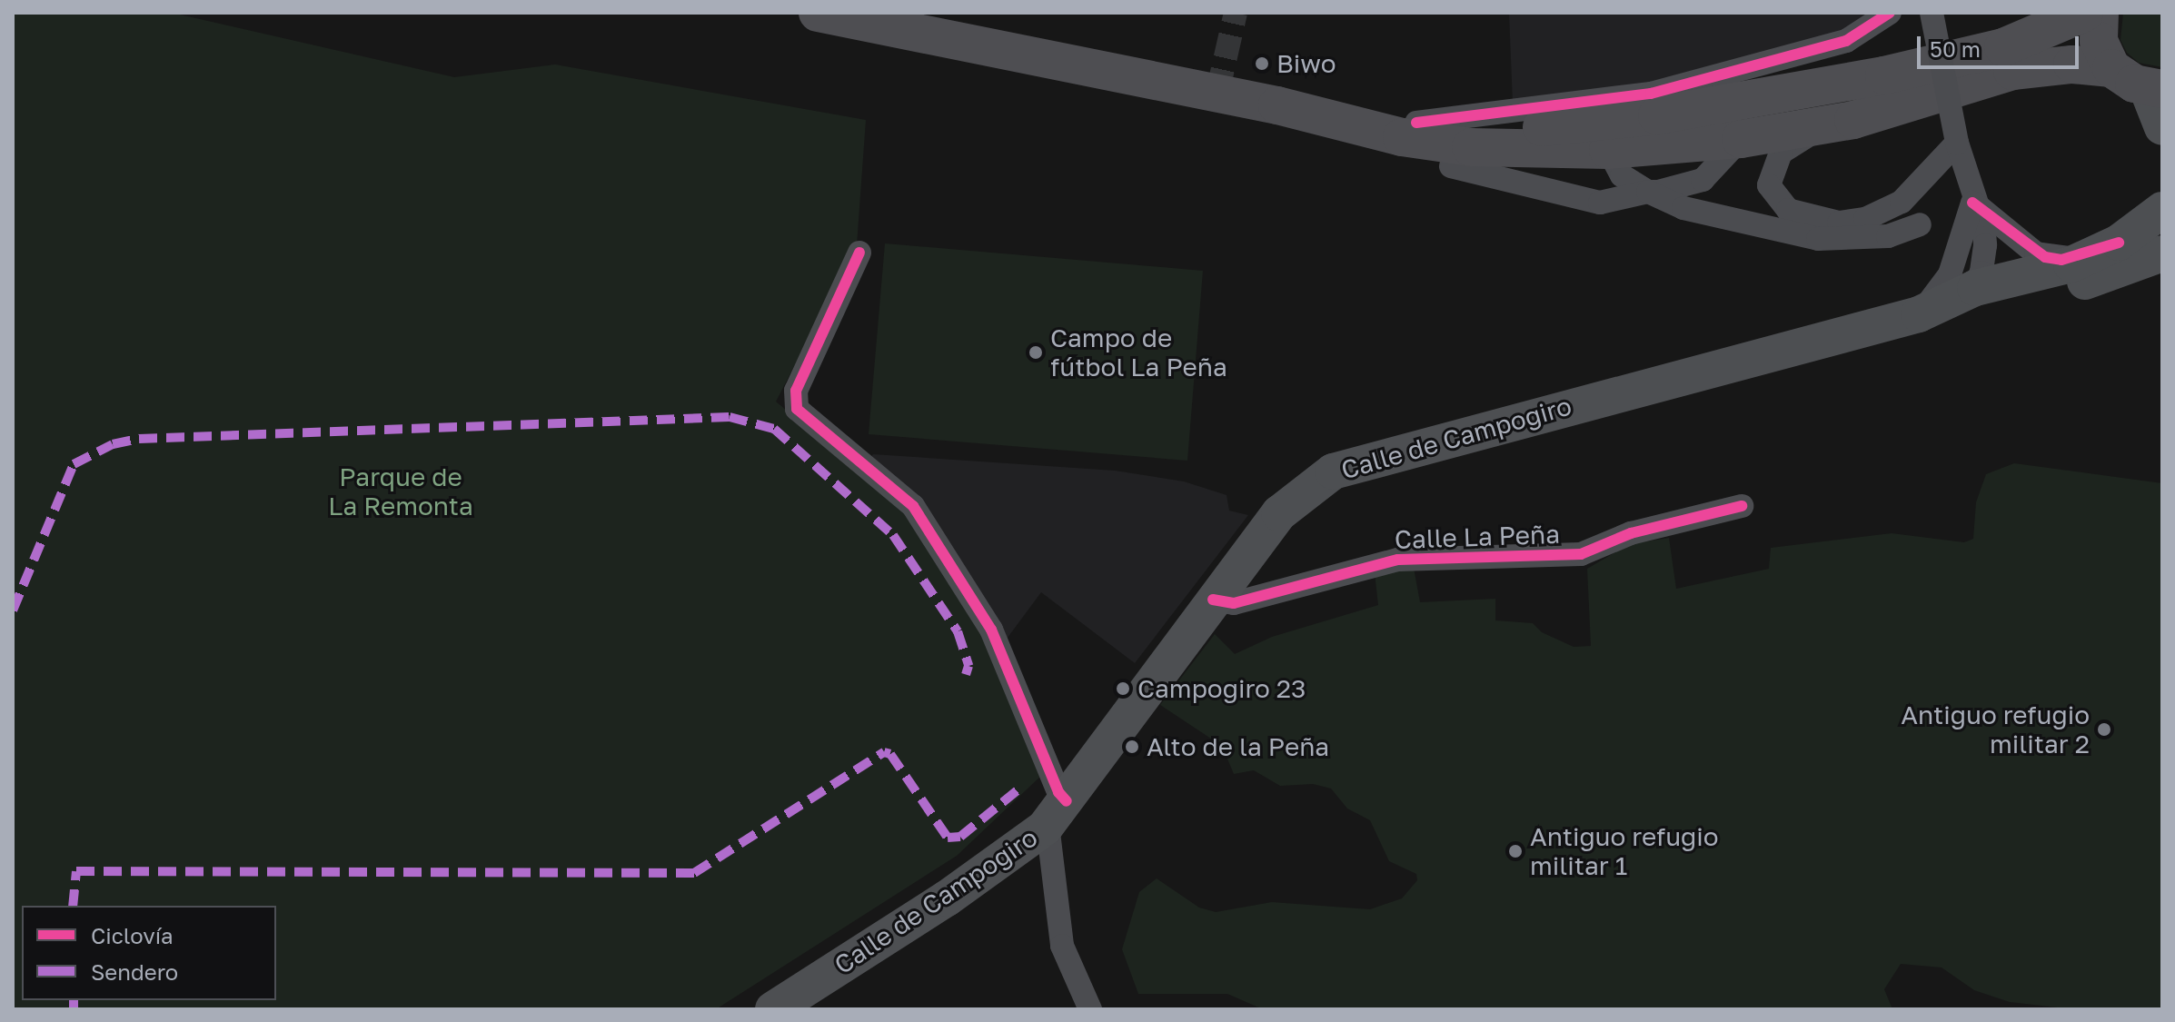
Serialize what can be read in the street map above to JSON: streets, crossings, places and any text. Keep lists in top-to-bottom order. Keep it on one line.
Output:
{"streets":{"main road":["Calle de Campogiro"],"street":["Calle La Peña"]},"crossings":[["Calle de Campogiro","Calle La Peña"]],"parks":["Parque de La Remonta"],"places":["Biwo","Campo de fútbol La Peña","Campogiro 23","Antiguo refugio militar 2","Alto de la Peña","Antiguo refugio militar 1"],"legend":["Ciclovía","Sendero"],"scale_bar":"50 m"}
